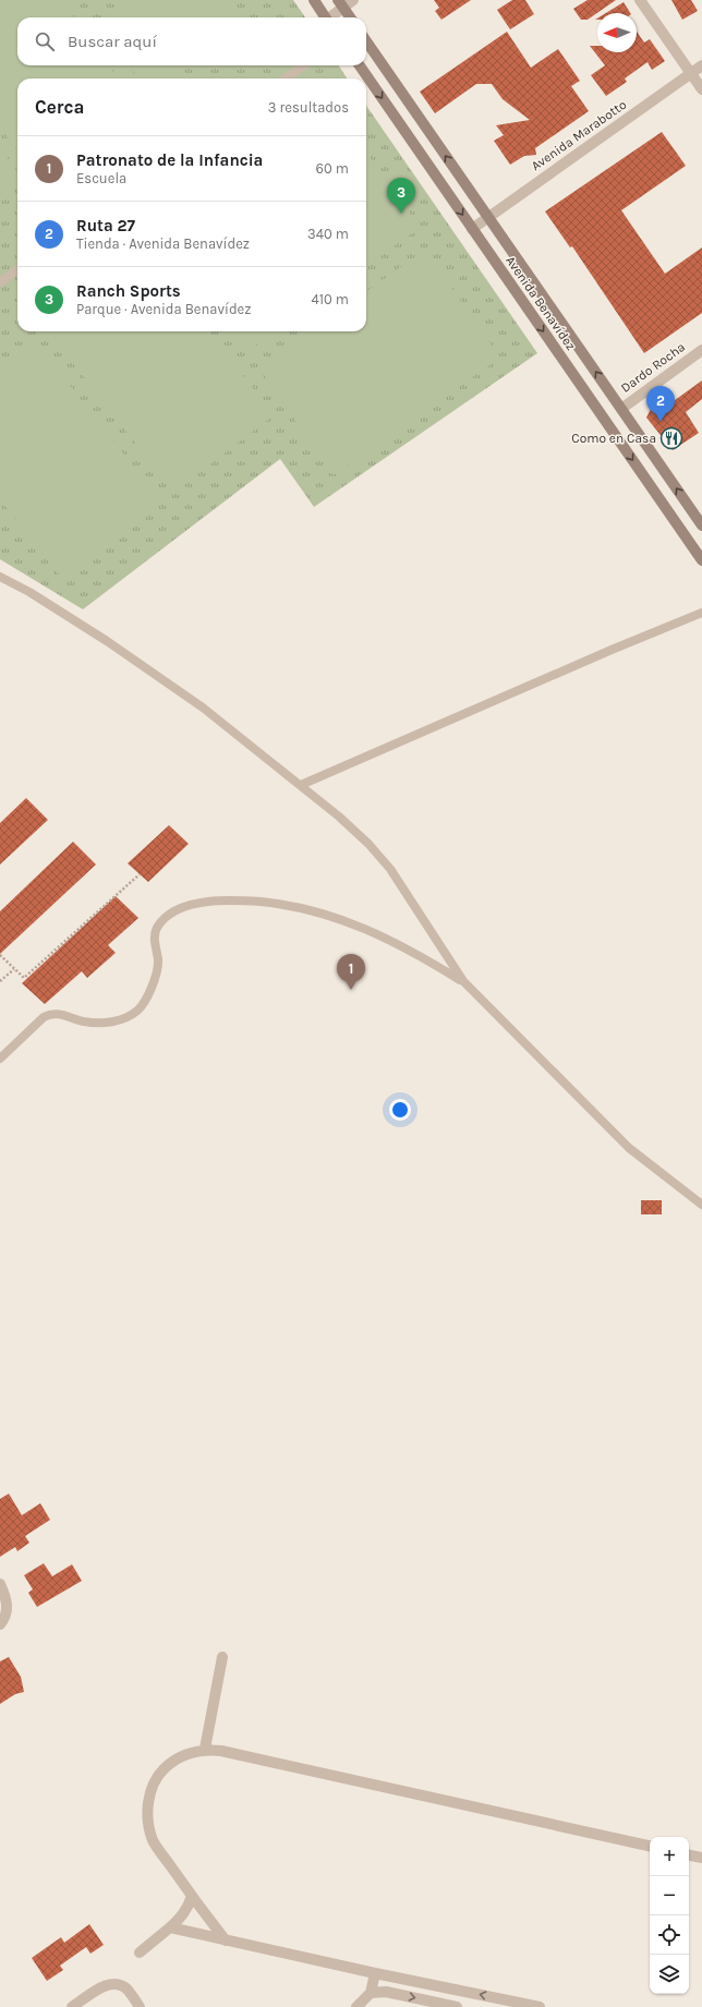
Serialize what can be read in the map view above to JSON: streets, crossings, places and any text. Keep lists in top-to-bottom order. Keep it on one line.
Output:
{"streets":{"main road":["Avenida Benavídez"],"street":["Avenida Marabotto","Dardo Rocha"]},"crossings":[["Avenida Marabotto","Avenida Benavídez"],["Avenida Benavídez","Dardo Rocha"]],"places":{"restaurant":["Como en Casa"]},"north":"left","page":{"search":"Buscar aquí","heading":["Cerca","3 resultados"],"list":[{"mark":"1","name":"Patronato de la Infancia","note":"Escuela","value":"60 m"},{"mark":"2","name":"Ruta 27","note":"Tienda · Avenida Benavídez","value":"340 m"},{"mark":"3","name":"Ranch Sports","note":"Parque · Avenida Benavídez","value":"410 m"}],"pins":["3","2","1"],"map_buttons":["+","−"]}}
